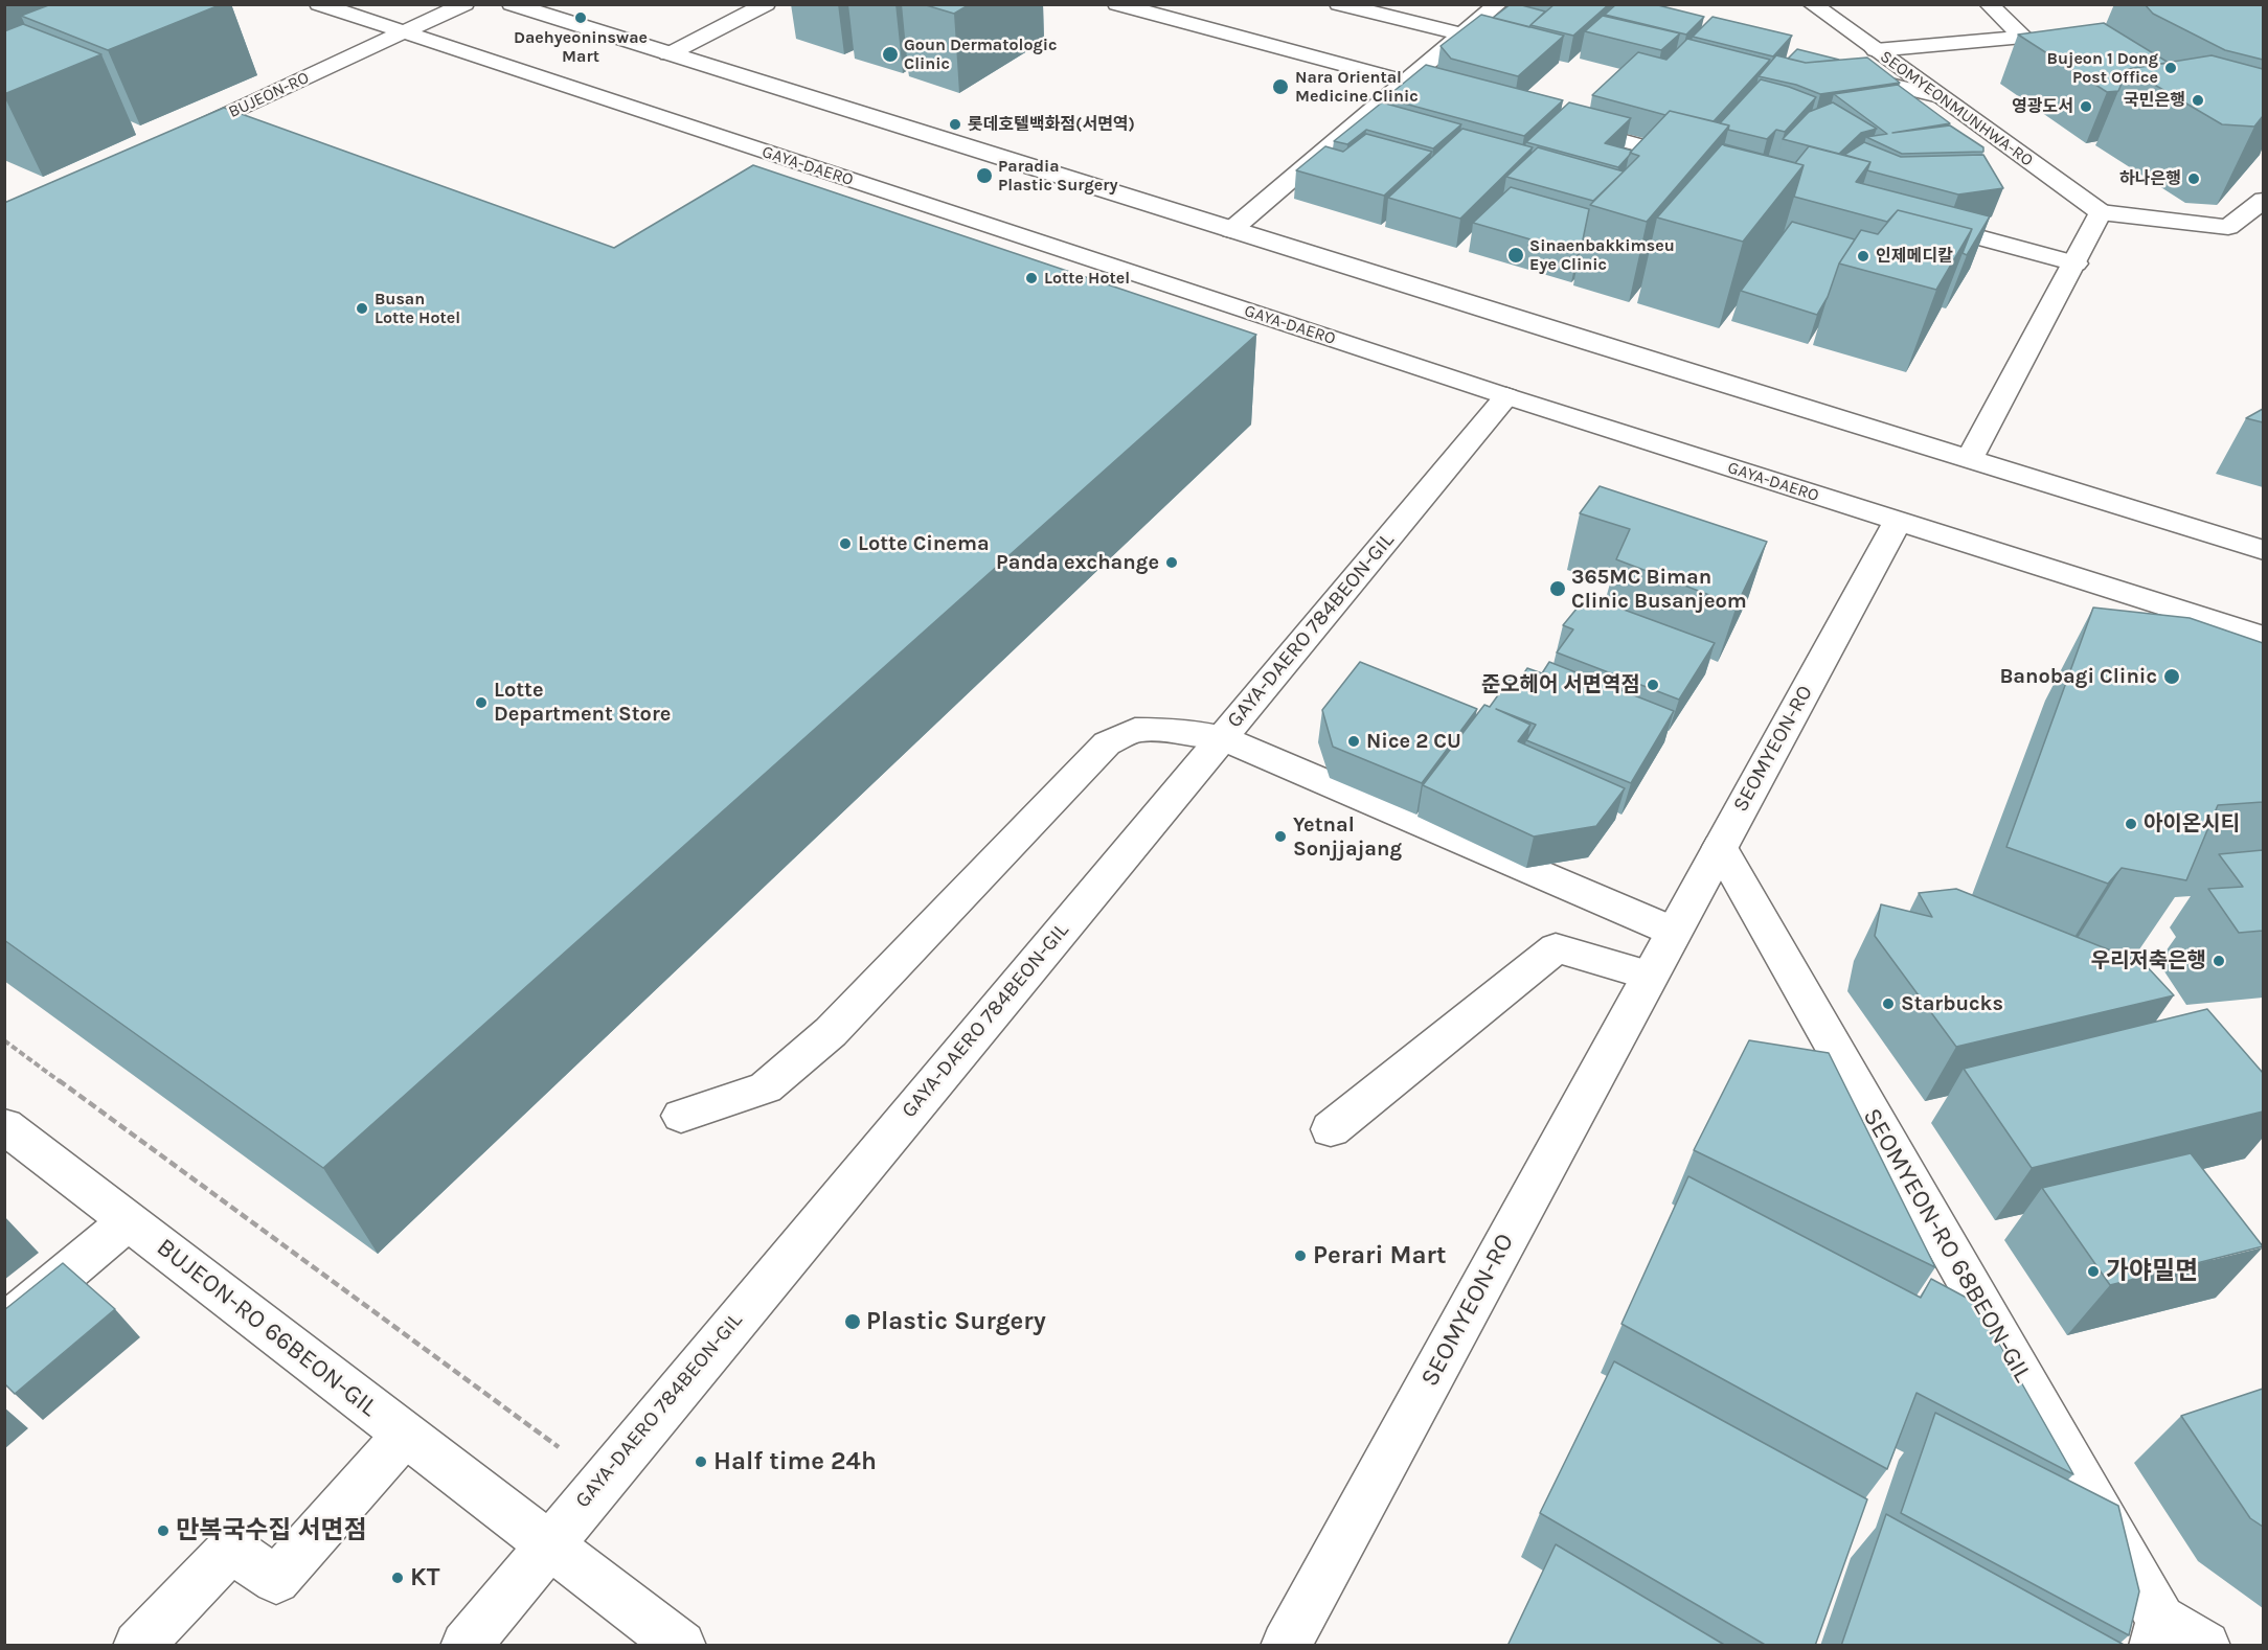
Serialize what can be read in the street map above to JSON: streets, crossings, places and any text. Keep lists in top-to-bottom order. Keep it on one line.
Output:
{"streets":{"main road":["BUJEON-RO","SEOMYEONMUNHWA-RO","GAYA-DAERO","GAYA-DAERO 784BEON-GIL","SEOMYEON-RO","SEOMYEON-RO 68BEON-GIL","BUJEON-RO 66BEON-GIL"]},"crossings":[["BUJEON-RO","GAYA-DAERO"],["GAYA-DAERO","GAYA-DAERO 784BEON-GIL"],["GAYA-DAERO","SEOMYEON-RO"],["GAYA-DAERO 784BEON-GIL","BUJEON-RO 66BEON-GIL"],["SEOMYEON-RO","SEOMYEON-RO 68BEON-GIL"]],"places":["Daehyeoninswae Mart","Goun Dermatologic Clinic","Bujeon 1 Dong Post Office","Nara Oriental Medicine Clinic","국민은행","영광도서","롯데호텔백화점(서면역)","Paradia Plastic Surgery","하나은행","Sinaenbakkimseu Eye Clinic","인제메디칼","Lotte Hotel","Busan Lotte Hotel","Lotte Cinema","Panda exchange","365MC Biman Clinic Busanjeom","Banobagi Clinic","준오헤어 서면역점","Lotte Department Store","Nice 2 CU","아이온시티","Yetnal Sonjjajang","우리저축은행","Starbucks","Perari Mart","가야밀면","Plastic Surgery","Half time 24h","만복국수집 서면점","KT"]}
